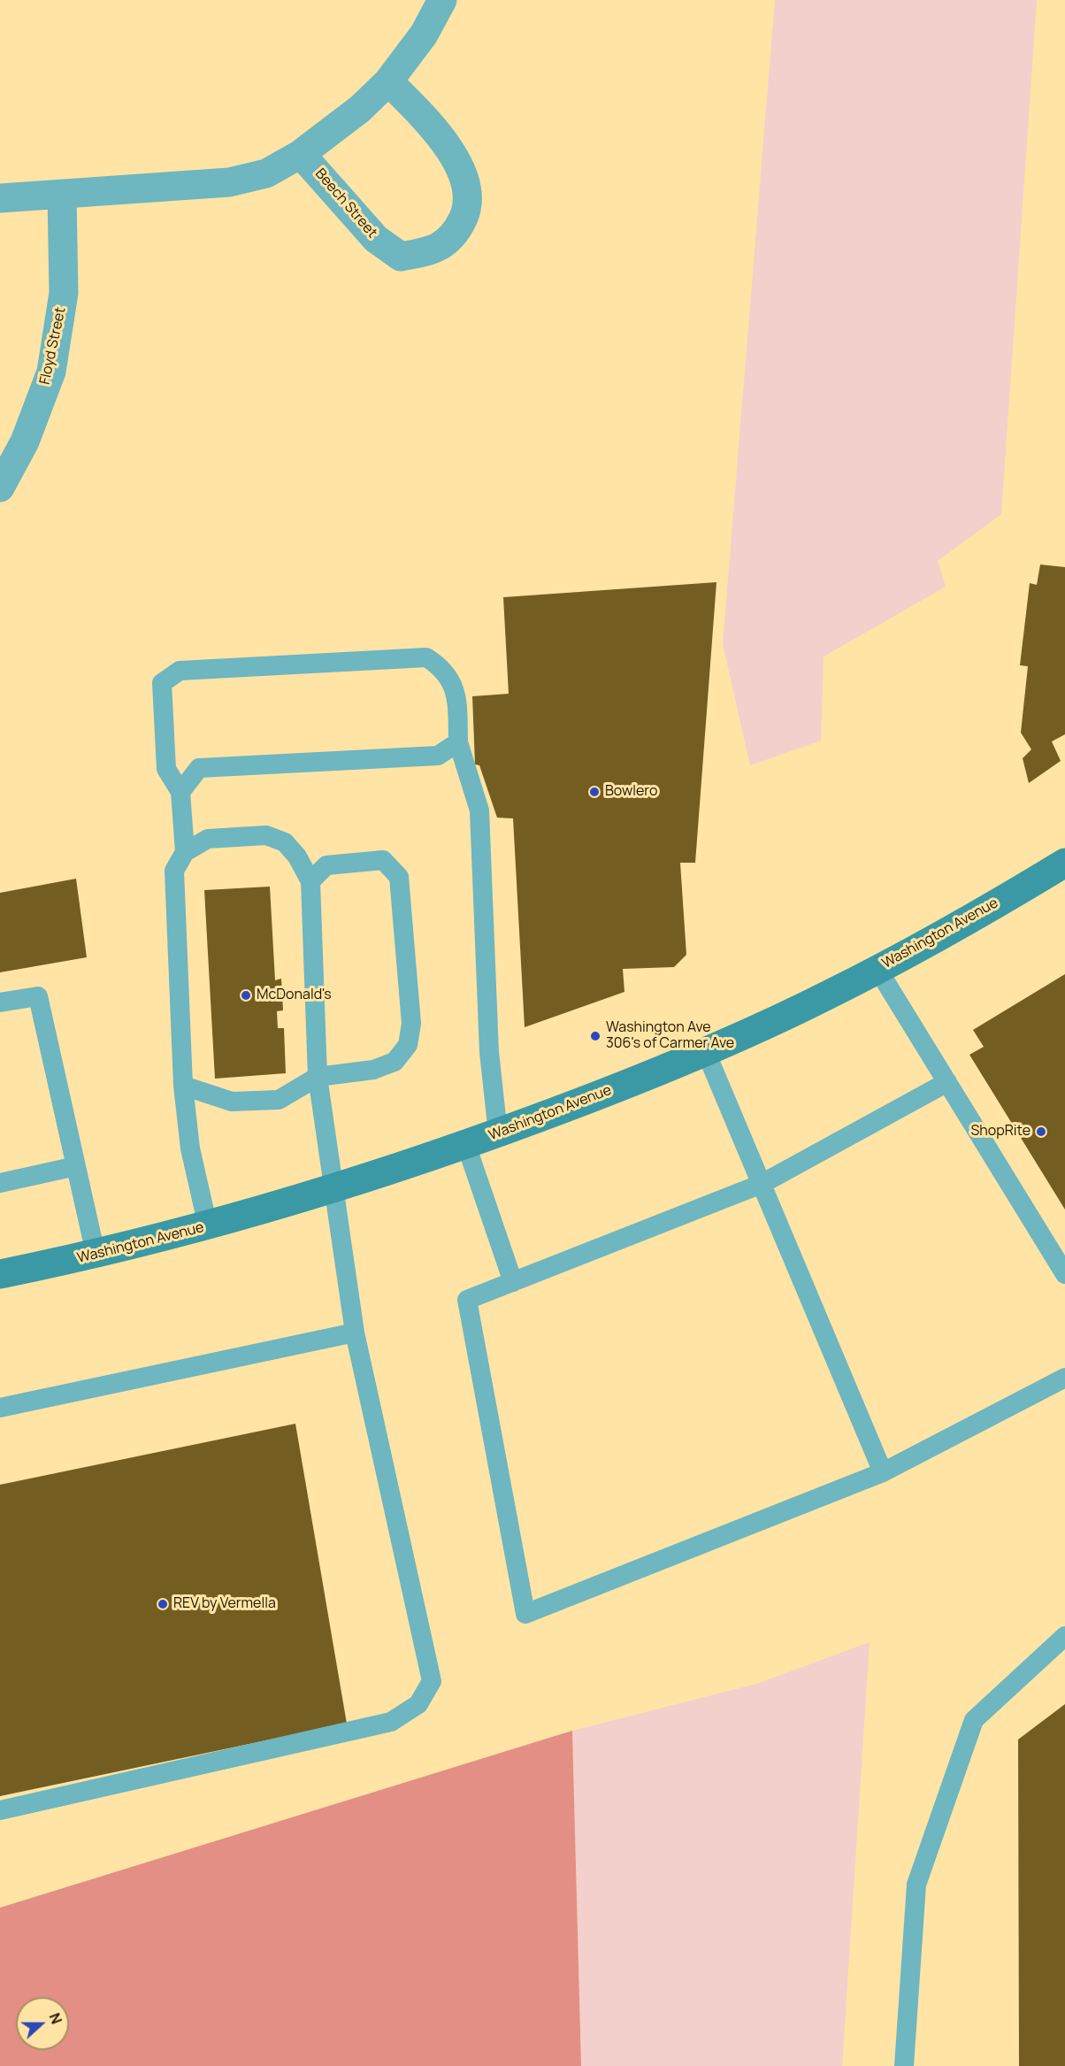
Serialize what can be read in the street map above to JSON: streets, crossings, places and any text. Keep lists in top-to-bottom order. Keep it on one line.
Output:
{"streets":{"main road":["Washington Avenue"],"street":["Beech Street","Floyd Street"]},"places":["Bowlero","McDonald's","Washington Ave 306's of Carmer Ave","ShopRite","REV by Vermella"],"north":"right"}
